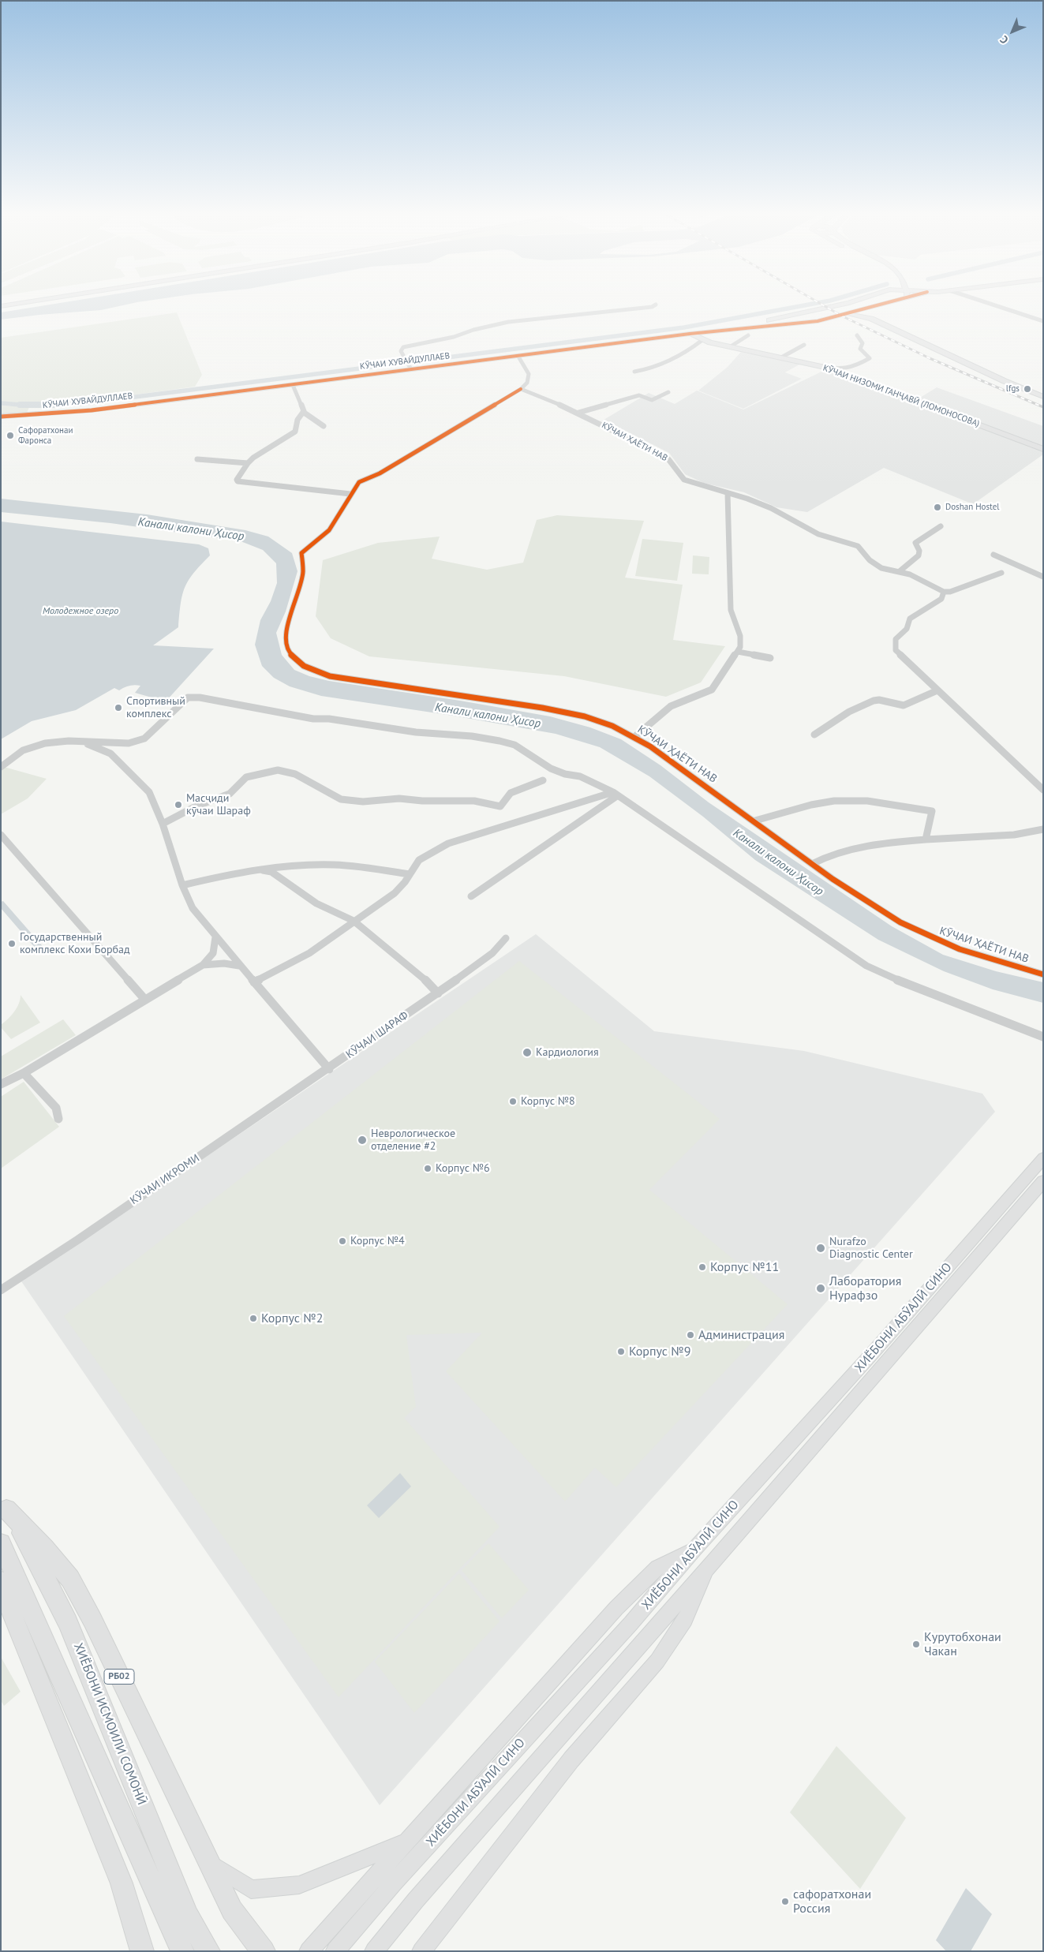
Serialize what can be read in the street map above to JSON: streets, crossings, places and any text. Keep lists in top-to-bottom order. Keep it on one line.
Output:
{"streets":{"highway":["РБ02","ХИЁБОНИ ИСМОИЛИ СОМОНӢ"],"street":["КӮЧАИ ХУВАЙДУЛЛАЕВ","КӮЧАИ НИЗОМИ ГАНҶАВӢ (ЛОМОНОСОВА)","КӮЧАИ ҲАЁТИ НАВ","КӮЧАИ ШАРАФ","КӮЧАИ ИКРОМИ","ХИЁБОНИ АБӮАЛӢ СИНО"]},"crossings":[["КӮЧАИ ХУВАЙДУЛЛАЕВ","КӮЧАИ НИЗОМИ ГАНҶАВӢ (ЛОМОНОСОВА)"],["КӮЧАИ ШАРАФ","КӮЧАИ ИКРОМИ"],["РБ02","ХИЁБОНИ ИСМОИЛИ СОМОНӢ"]],"water":["Канали калони Ҳисор","Молодежное озеро"],"places":["lfgs","Сафоратхонаи Фаронса","Doshan Hostel","Спортивный комплекс","Масҷиди кӯчаи Шараф","Государственный комплекс Кохи Борбад","Кардиология","Корпус №8","Неврологическое отделение #2","Корпус №6","Корпус №4","Nurafzo Diagnostic Center","Корпус №11","Лаборатория Нурафзо","Корпус №2","Администрация","Корпус №9","Курутобхонаи Чакан","сафоратхонаи Россия"],"north":"bottom left"}
